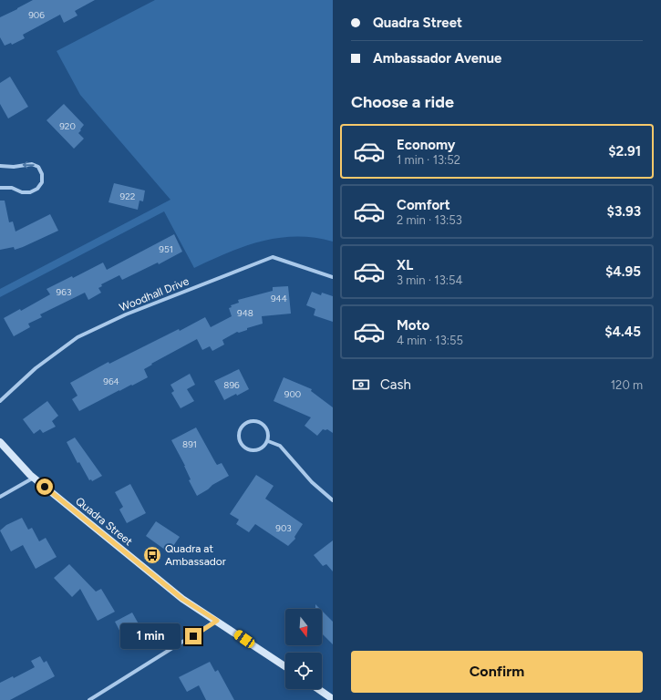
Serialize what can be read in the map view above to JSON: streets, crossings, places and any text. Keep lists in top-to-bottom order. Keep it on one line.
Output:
{"streets":{"main road":["Quadra Street"],"street":["Woodhall Drive"]},"places":{"bus stop":["Quadra at Ambassador"]},"house_numbers":["906","920","922","951","963","944","948","964","896","900","891","903"],"north":"bottom","page":{"banner":["Quadra Street","Ambassador Avenue"],"heading":"Choose a ride","list":[{"name":"Economy","note":"1 min · 13:52","value":"$2.91"},{"name":"Comfort","note":"2 min · 13:53","value":"$3.93"},{"name":"XL","note":"3 min · 13:54","value":"$4.95"},{"name":"Moto","note":"4 min · 13:55","value":"$4.45"}],"pay":["Cash","120 m"],"bubble":"1 min","buttons":"Confirm"}}
